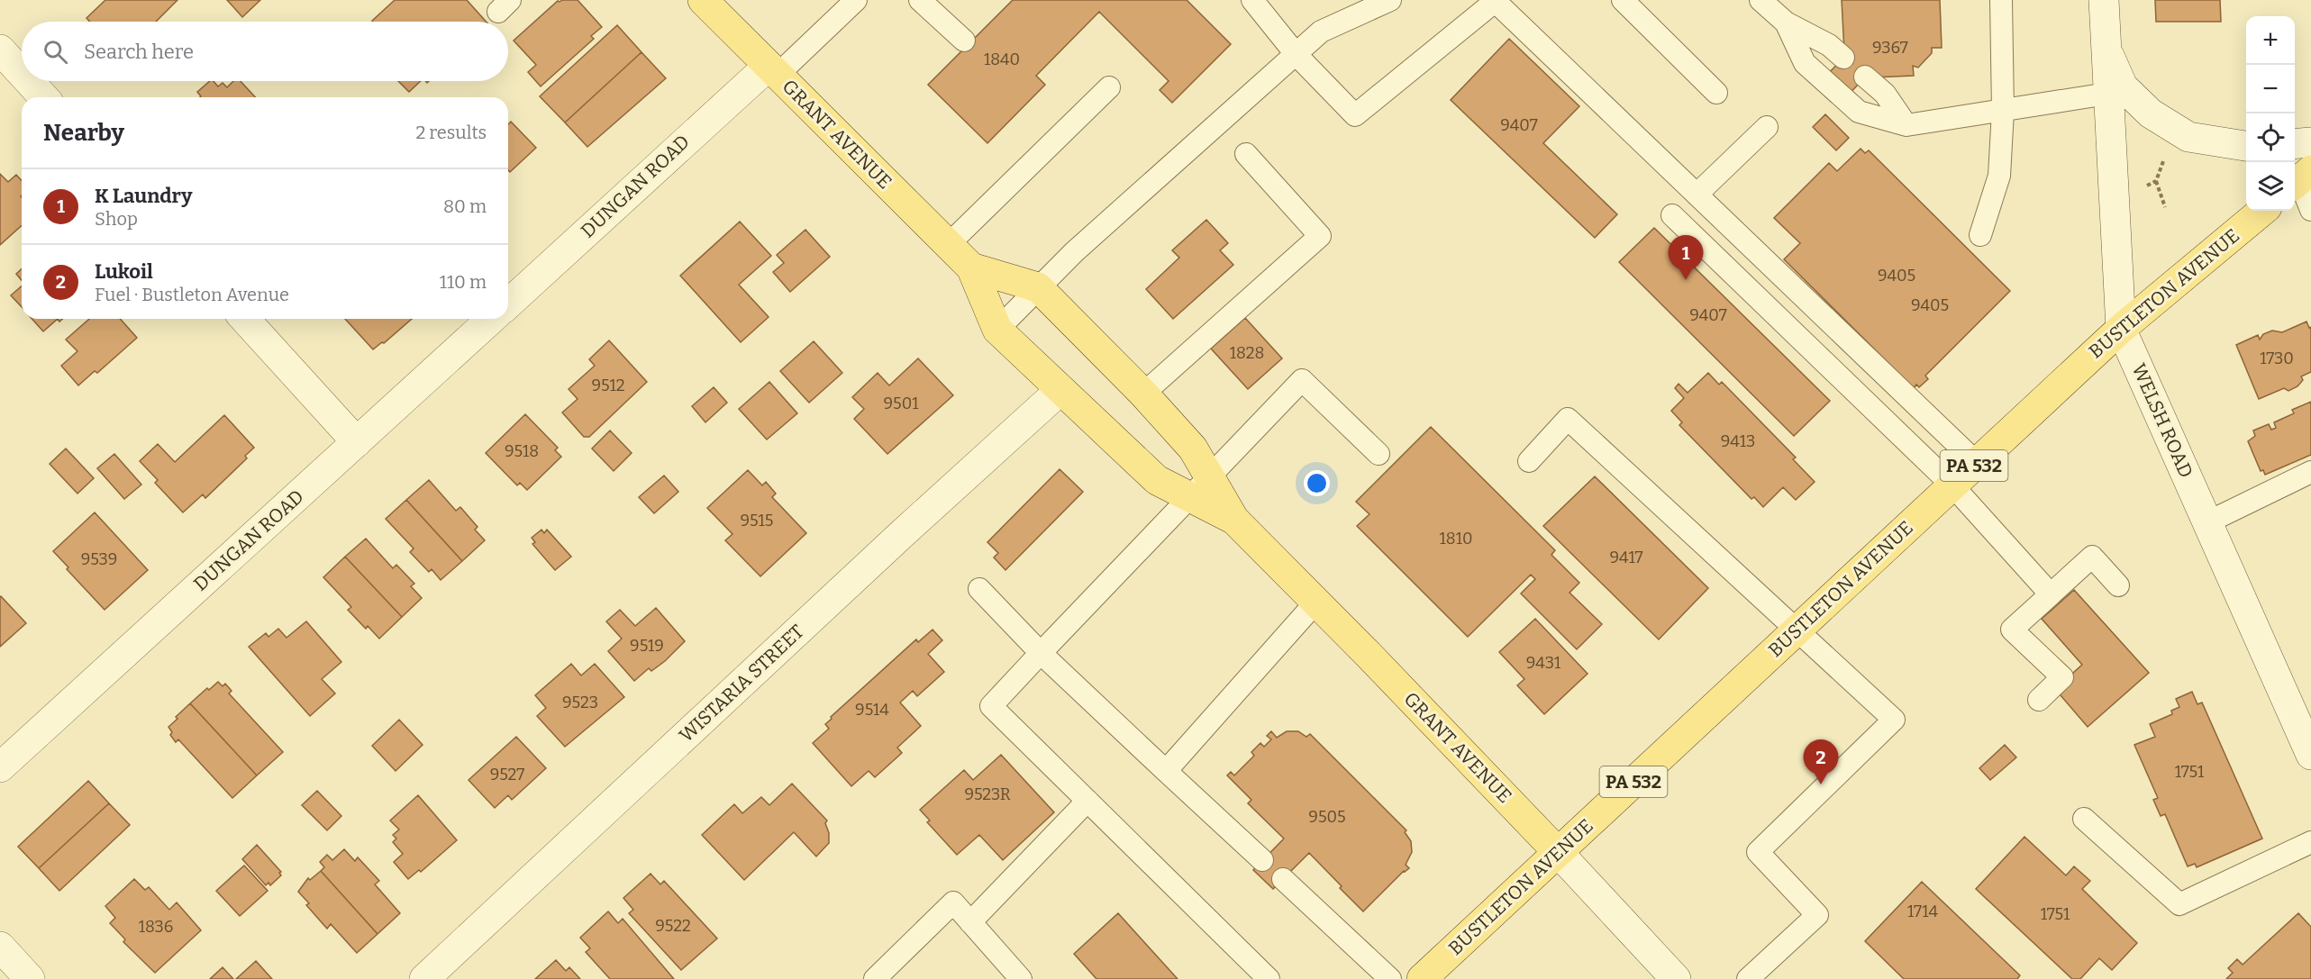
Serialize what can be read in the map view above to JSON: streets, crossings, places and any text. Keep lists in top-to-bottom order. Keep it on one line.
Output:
{"streets":{"main road":["GRANT AVENUE","BUSTLETON AVENUE","PA 532"],"street":["DUNGAN ROAD","WELSH ROAD","WISTARIA STREET"]},"crossings":[["GRANT AVENUE","DUNGAN ROAD"],["GRANT AVENUE","BUSTLETON AVENUE"],["GRANT AVENUE","WISTARIA STREET"],["BUSTLETON AVENUE","WELSH ROAD"]],"house_numbers":["9367","1840","9407","9405","9405","9407","1828","1730","9512","9501","9413","9518","9515","1810","9417","9539","9519","9431","9523","9514","1751","9527","9523R","9505","1714","1751","9522","1836"],"page":{"map_buttons":["+","−"],"search":"Search here","heading":["Nearby","2 results"],"list":[{"mark":"1","name":"K Laundry","note":"Shop","value":"80 m"},{"mark":"2","name":"Lukoil","note":"Fuel · Bustleton Avenue","value":"110 m"}],"pins":["1","2"]}}
